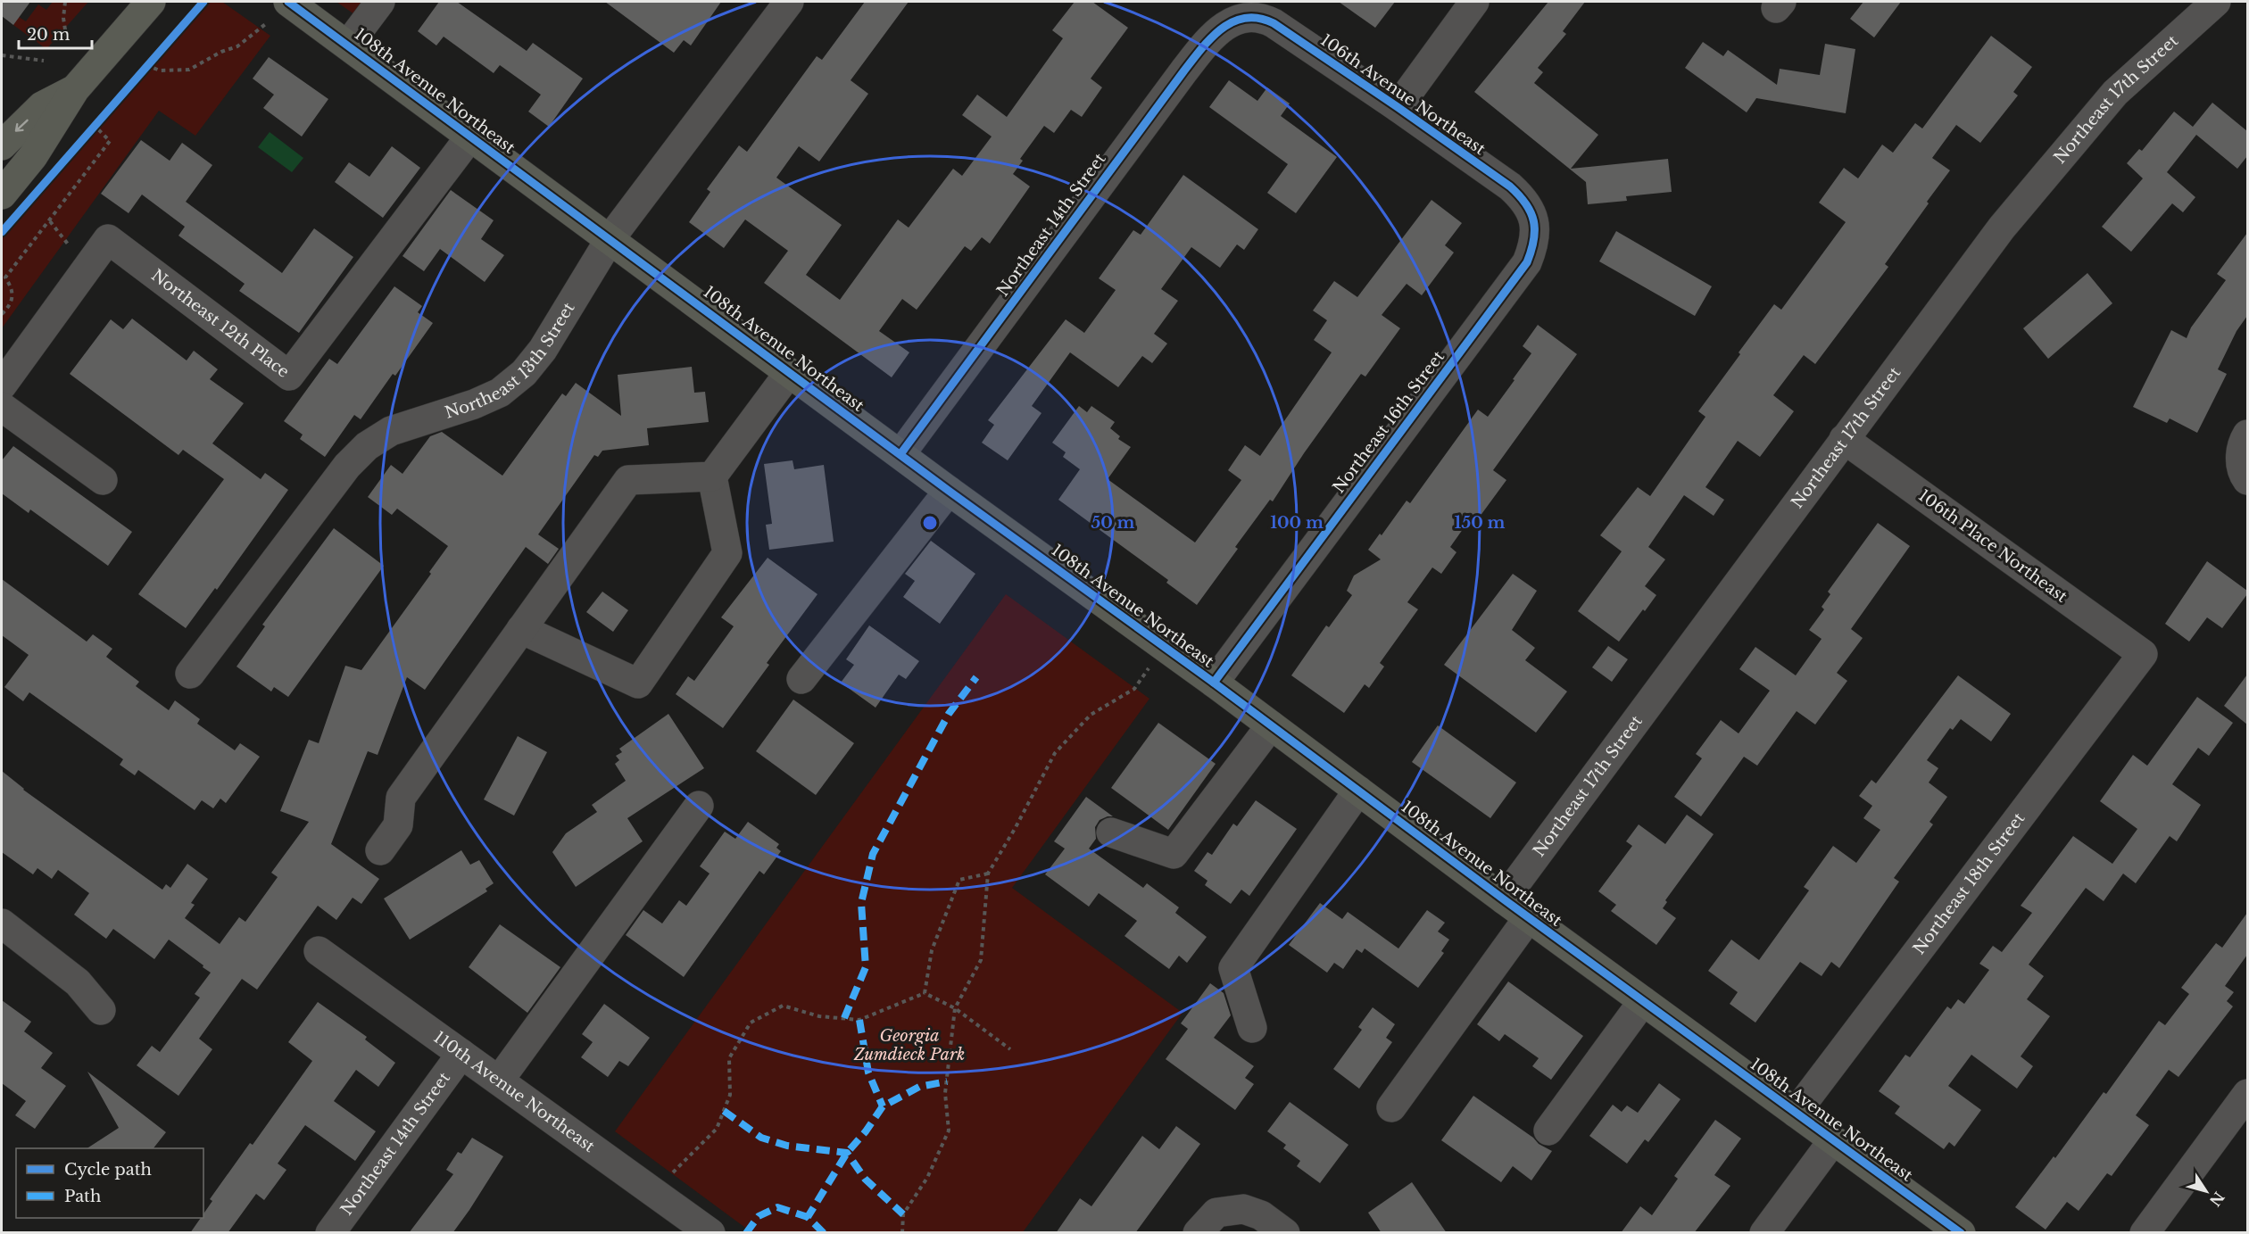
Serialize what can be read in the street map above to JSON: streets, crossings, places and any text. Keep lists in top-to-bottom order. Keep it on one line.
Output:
{"streets":{"main road":["108th Avenue Northeast"],"street":["106th Avenue Northeast","Northeast 17th Street","Northeast 14th Street","Northeast 12th Place","Northeast 13th Street","Northeast 16th Street","106th Place Northeast","Northeast 18th Street","110th Avenue Northeast"]},"crossings":[["108th Avenue Northeast","Northeast 17th Street"],["108th Avenue Northeast","Northeast 14th Street"],["108th Avenue Northeast","Northeast 12th Place"],["108th Avenue Northeast","Northeast 13th Street"],["108th Avenue Northeast","Northeast 16th Street"],["108th Avenue Northeast","Northeast 18th Street"],["106th Avenue Northeast","Northeast 14th Street"],["106th Avenue Northeast","Northeast 16th Street"],["Northeast 17th Street","106th Place Northeast"],["Northeast 14th Street","110th Avenue Northeast"],["106th Place Northeast","Northeast 18th Street"]],"parks":["Georgia Zumdieck Park"],"legend":["Cycle path","Path"],"scale_bar":"20 m","north":"bottom right","rings":["50 m","100 m","150 m"]}
